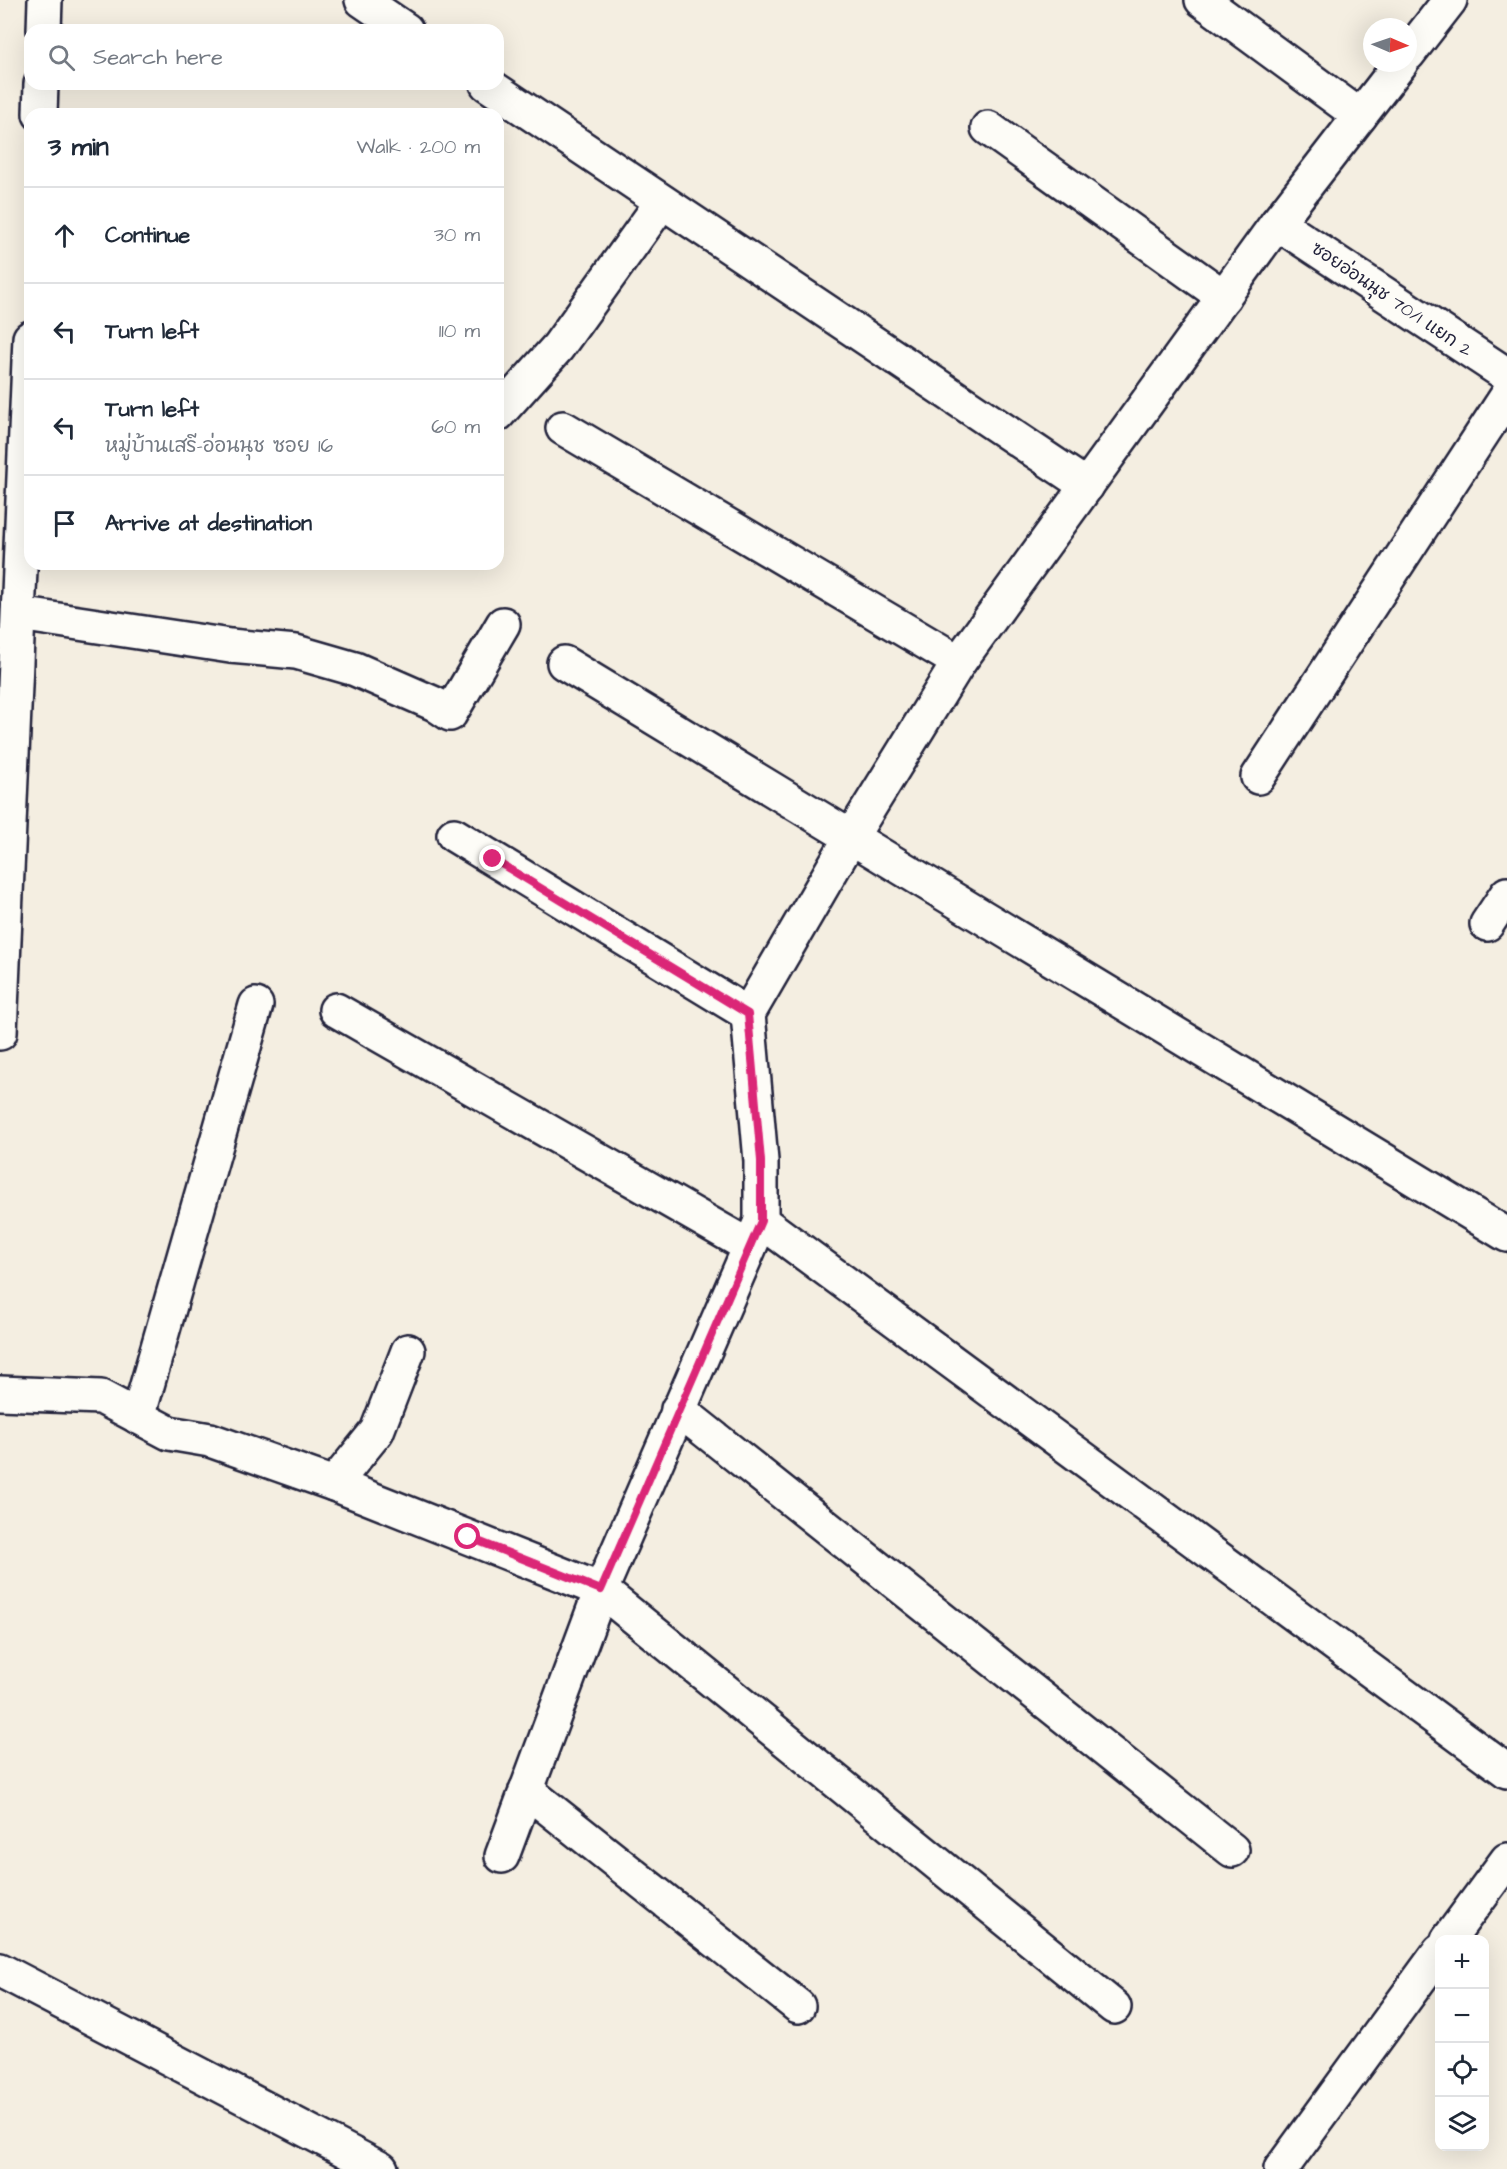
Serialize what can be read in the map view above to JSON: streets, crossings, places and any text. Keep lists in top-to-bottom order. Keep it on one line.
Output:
{"streets":{"street":["ซอยอ่อนนุช 70/1 แยก 2"]},"north":"right","page":{"search":"Search here","heading":["3 min","Walk · 200 m"],"list":[["Continue","30 m"],["Turn left","110 m"],["Turn left","หมู่บ้านเสรี-อ่อนนุช ซอย 16","60 m"],"Arrive at destination"],"map_buttons":["+","−"]}}
